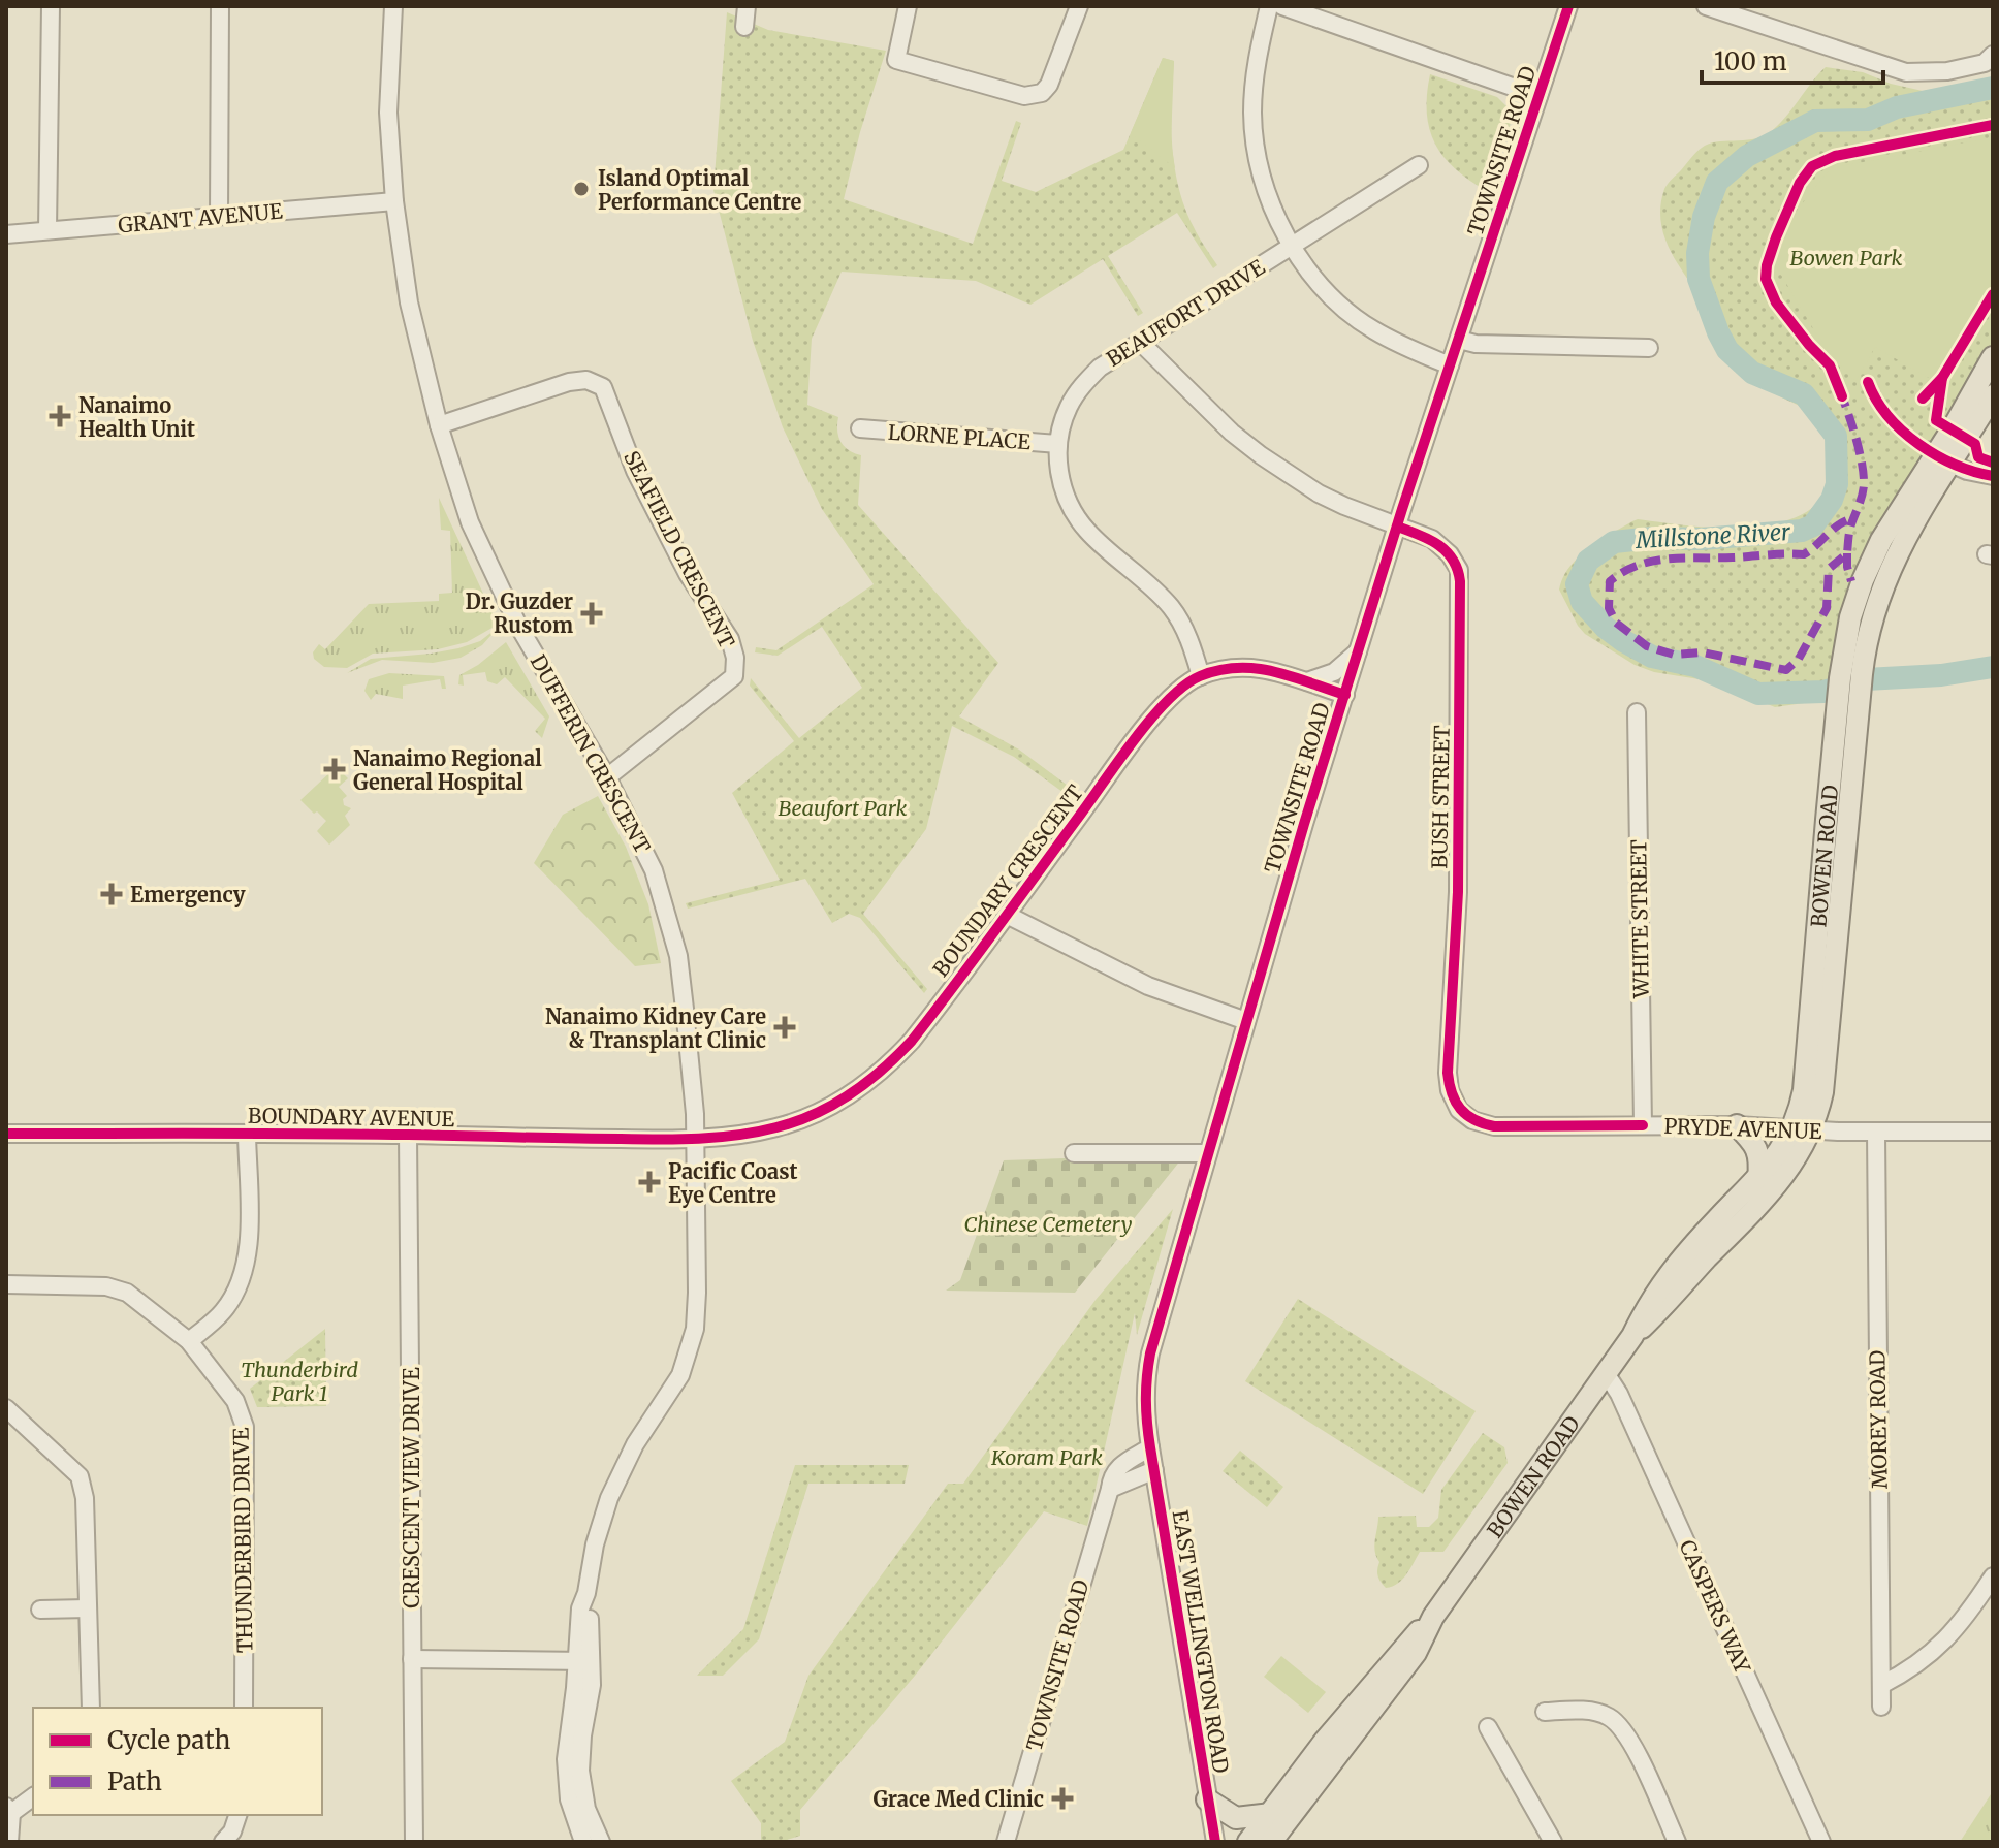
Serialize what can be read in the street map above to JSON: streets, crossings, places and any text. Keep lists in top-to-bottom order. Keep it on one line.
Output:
{"streets":{"main road":["BOWEN ROAD"],"street":["TOWNSITE ROAD","GRANT AVENUE","BEAUFORT DRIVE","LORNE PLACE","SEAFIELD CRESCENT","DUFFERIN CRESCENT","BUSH STREET","BOUNDARY CRESCENT","WHITE STREET","BOUNDARY AVENUE","PRYDE AVENUE","MOREY ROAD","CRESCENT VIEW DRIVE","THUNDERBIRD DRIVE","CASPERS WAY","EAST WELLINGTON ROAD"]},"crossings":[["TOWNSITE ROAD","BUSH STREET"],["TOWNSITE ROAD","BOUNDARY CRESCENT"],["TOWNSITE ROAD","EAST WELLINGTON ROAD"],["GRANT AVENUE","DUFFERIN CRESCENT"],["BEAUFORT DRIVE","LORNE PLACE"],["BEAUFORT DRIVE","BUSH STREET"],["BEAUFORT DRIVE","BOUNDARY CRESCENT"],["SEAFIELD CRESCENT","DUFFERIN CRESCENT"],["DUFFERIN CRESCENT","BOUNDARY CRESCENT"],["DUFFERIN CRESCENT","BOUNDARY AVENUE"],["BUSH STREET","PRYDE AVENUE"],["BOWEN ROAD","PRYDE AVENUE"],["BOWEN ROAD","CASPERS WAY"],["BOUNDARY CRESCENT","BOUNDARY AVENUE"],["WHITE STREET","PRYDE AVENUE"],["BOUNDARY AVENUE","CRESCENT VIEW DRIVE"],["PRYDE AVENUE","MOREY ROAD"]],"water":["Millstone River"],"parks":["Bowen Park","Beaufort Park","Chinese Cemetery","Thunderbird Park 1","Koram Park"],"places":{"other":["Island Optimal Performance Centre"],"health":["Nanaimo Health Unit","Dr. Guzder Rustom","Nanaimo Regional General Hospital","Emergency","Nanaimo Kidney Care & Transplant Clinic","Pacific Coast Eye Centre","Grace Med Clinic"]},"legend":["Cycle path","Path"],"scale_bar":"100 m"}
